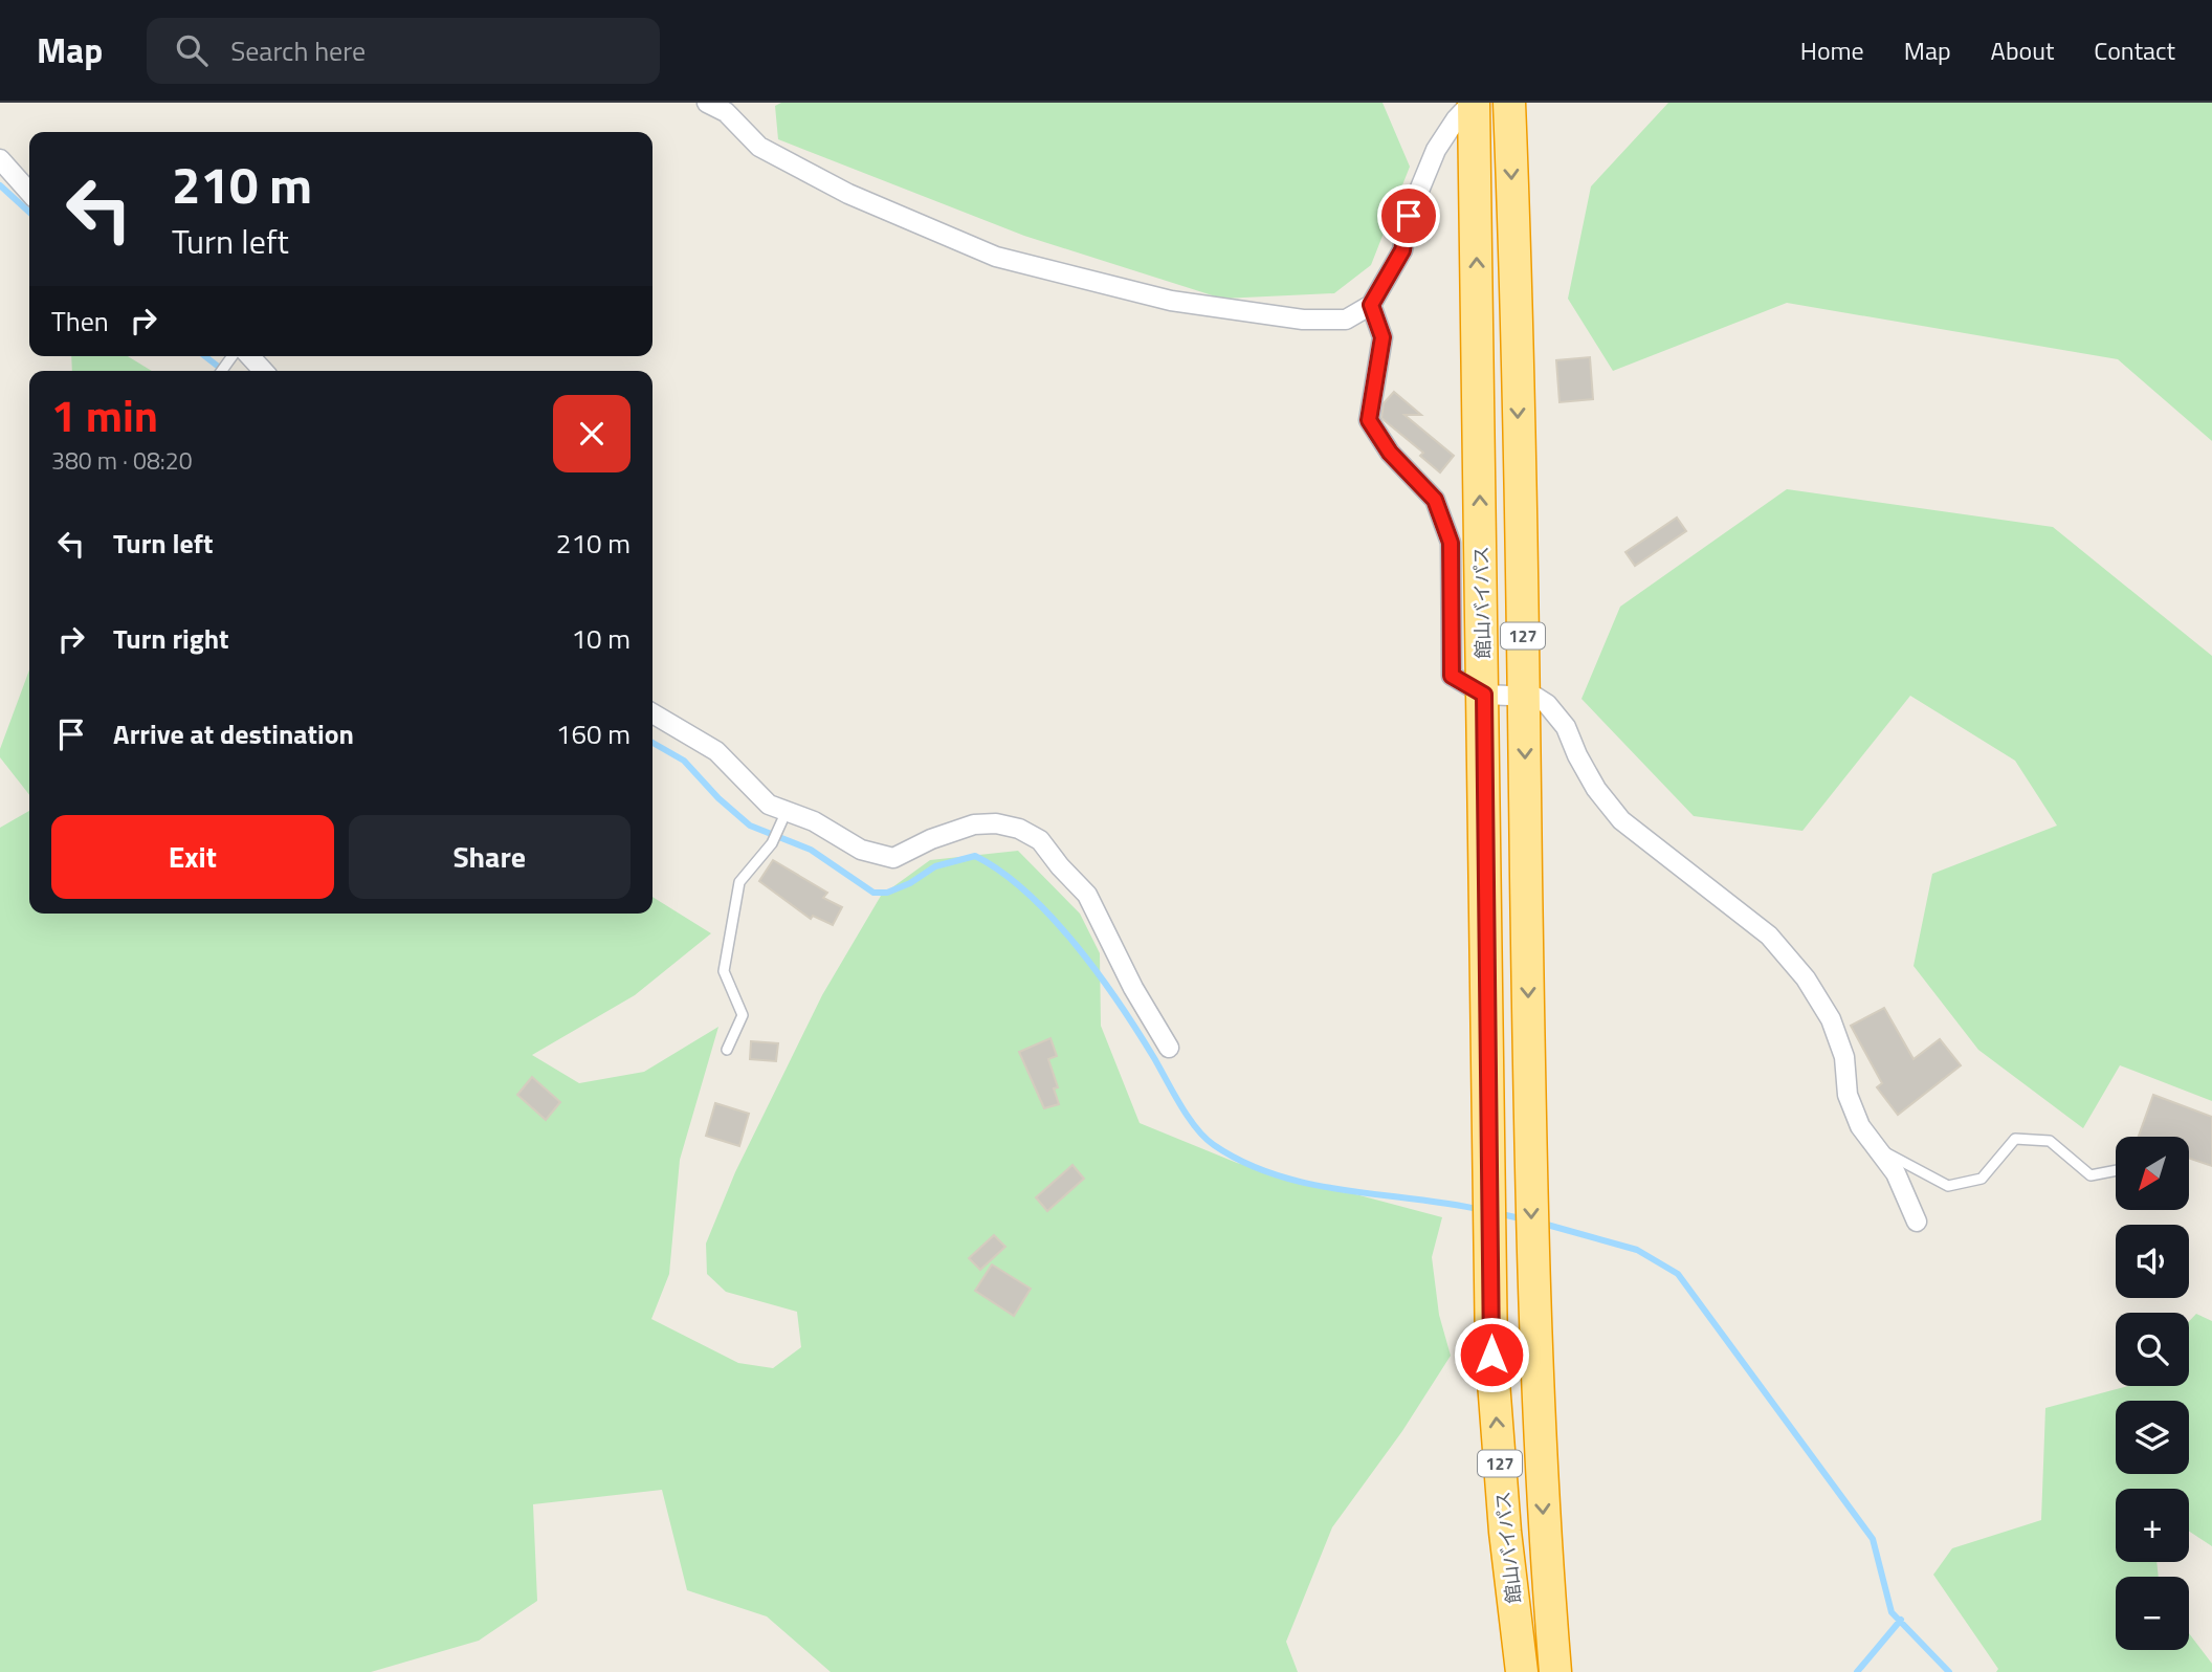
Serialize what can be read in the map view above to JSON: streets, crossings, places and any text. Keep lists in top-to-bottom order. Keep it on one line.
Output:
{"streets":{"highway":["館山バイパス","127"]},"north":"bottom left","page":{"header":"Map","search":"Search here","nav":["Home","Map","About","Contact"],"turn":["210 m","Turn left"],"then":"Then","heading":["1 min","380 m · 08:20"],"list":[{"name":"Turn left","value":"210 m"},{"name":"Turn right","value":"10 m"},{"name":"Arrive at destination","value":"160 m"}],"buttons":["Exit","Share"],"map_buttons":["+","−"]}}
